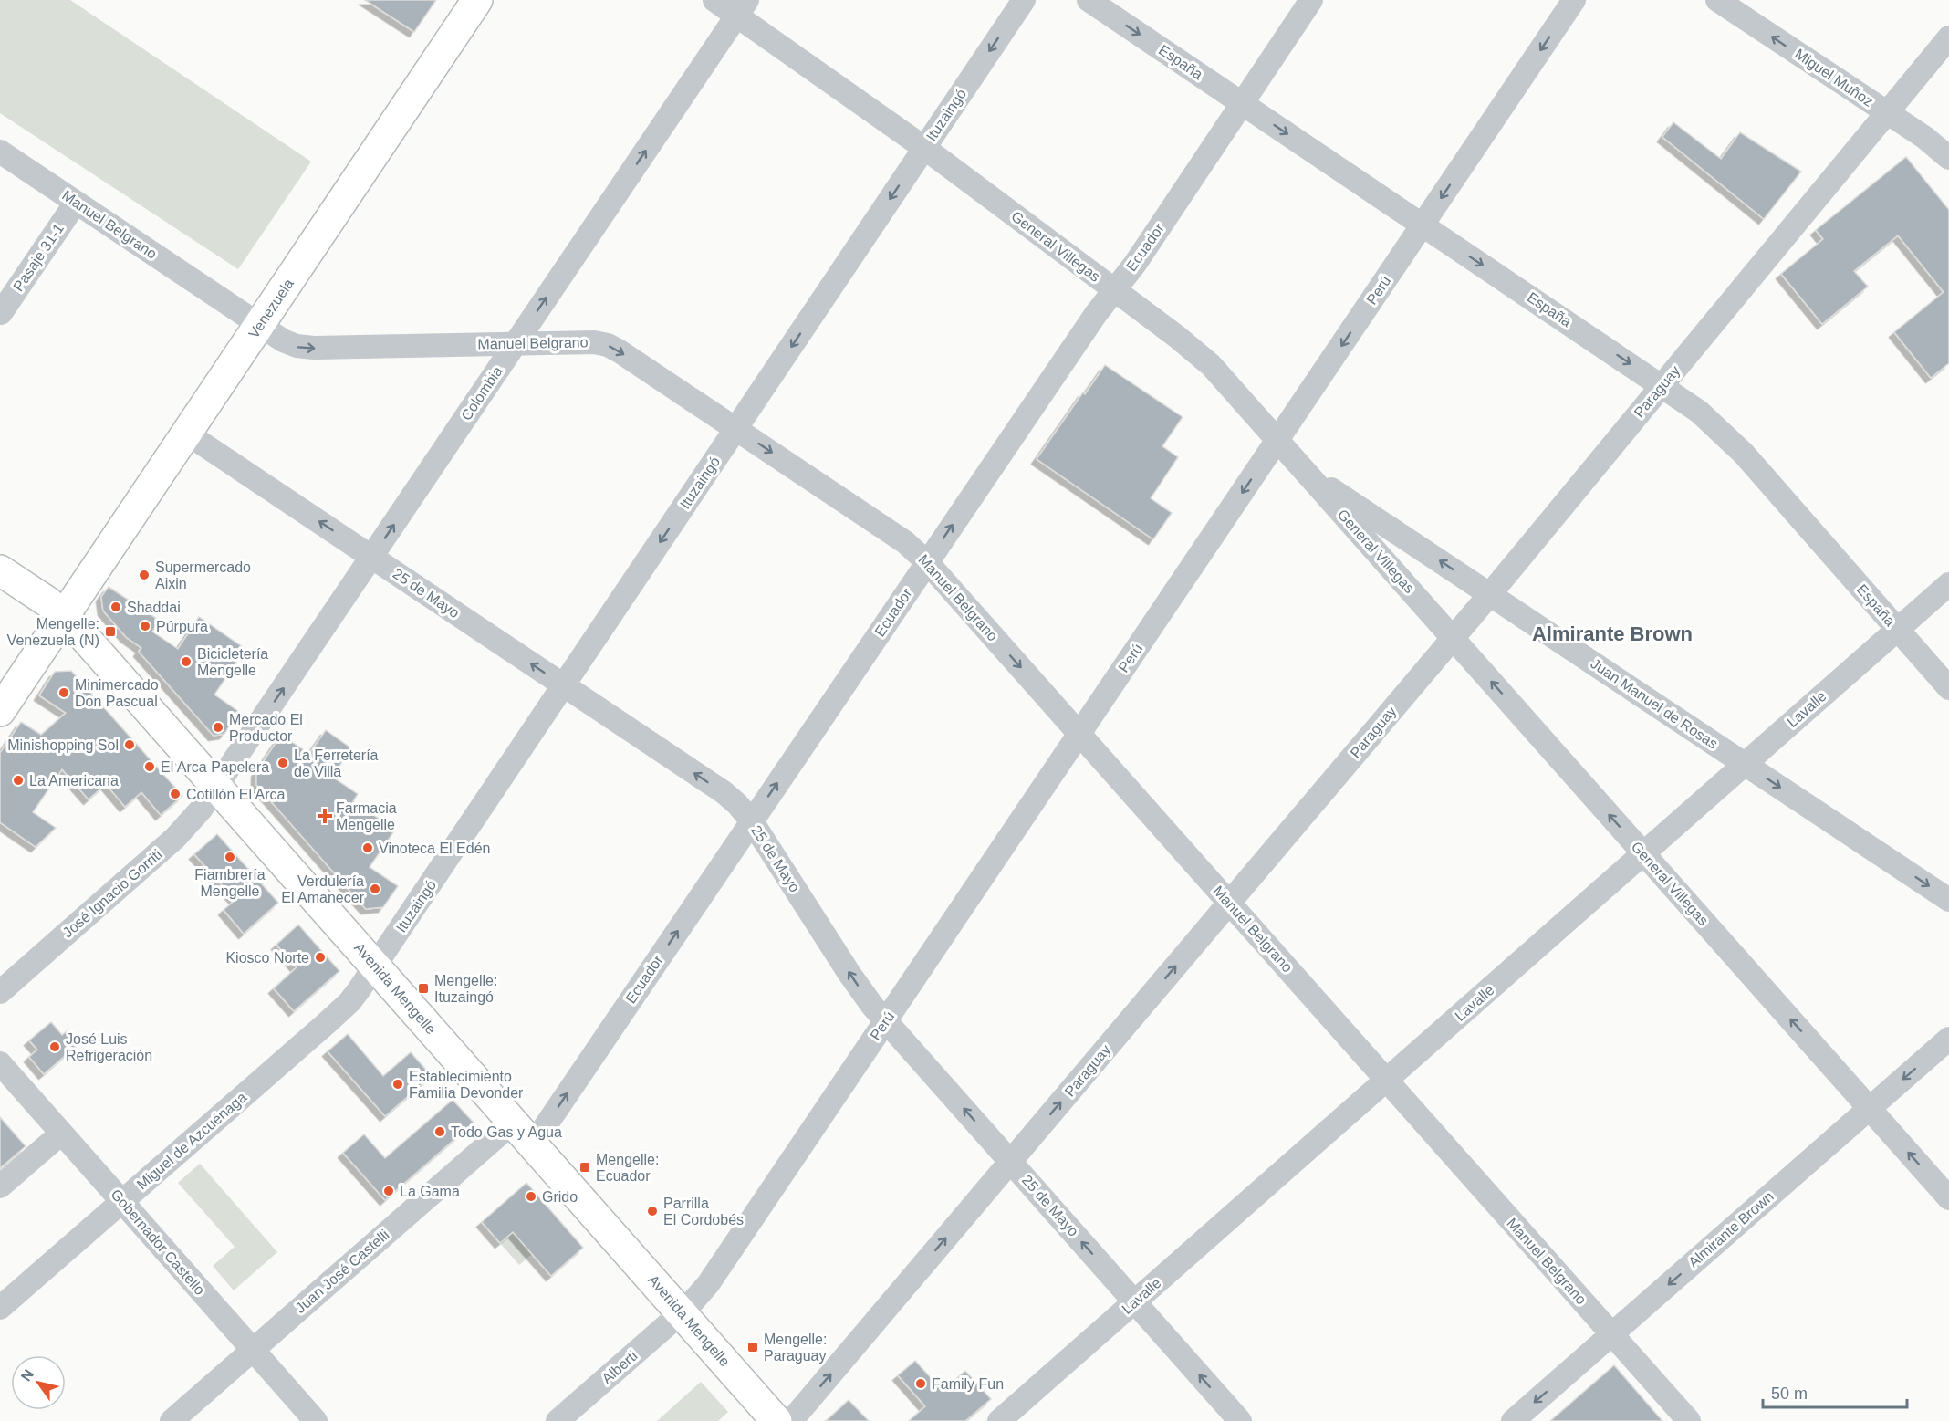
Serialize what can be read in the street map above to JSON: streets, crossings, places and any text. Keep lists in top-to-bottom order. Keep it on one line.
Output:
{"streets":{"main road":["Venezuela","Avenida Mengelle"],"street":["España","Miguel Muñoz","Ituzaingó","Manuel Belgrano","General Villegas","Ecuador","Pasaje 31-1","Perú","Paraguay","Colombia","25 de Mayo","Juan Manuel de Rosas","Lavalle","José Ignacio Gorriti","Miguel de Azcuénaga","Almirante Brown","Gobernador Castello","Juan José Castelli","Alberti"]},"crossings":[["España","Ecuador"],["España","Perú"],["España","Paraguay"],["España","Lavalle"],["Miguel Muñoz","Paraguay"],["Ituzaingó","Manuel Belgrano"],["Ituzaingó","General Villegas"],["Ituzaingó","25 de Mayo"],["Ituzaingó","Avenida Mengelle"],["Ituzaingó","Miguel de Azcuénaga"],["Manuel Belgrano","Ecuador"],["Manuel Belgrano","Pasaje 31-1"],["Manuel Belgrano","Perú"],["Manuel Belgrano","Venezuela"],["Manuel Belgrano","Paraguay"],["Manuel Belgrano","Colombia"],["Manuel Belgrano","Lavalle"],["Manuel Belgrano","Almirante Brown"],["General Villegas","Ecuador"],["General Villegas","Perú"],["General Villegas","Paraguay"],["General Villegas","Colombia"],["General Villegas","Juan Manuel de Rosas"],["General Villegas","Lavalle"],["General Villegas","Almirante Brown"],["Ecuador","25 de Mayo"],["Ecuador","Avenida Mengelle"],["Perú","25 de Mayo"],["Perú","Avenida Mengelle"],["Perú","Alberti"],["Venezuela","25 de Mayo"],["Venezuela","Avenida Mengelle"],["Paraguay","25 de Mayo"],["Paraguay","Juan Manuel de Rosas"],["Colombia","25 de Mayo"],["Colombia","José Ignacio Gorriti"],["Colombia","Avenida Mengelle"],["25 de Mayo","Lavalle"],["Juan Manuel de Rosas","Lavalle"],["José Ignacio Gorriti","Avenida Mengelle"],["Avenida Mengelle","Miguel de Azcuénaga"],["Avenida Mengelle","Juan José Castelli"],["Avenida Mengelle","Alberti"],["Miguel de Azcuénaga","Gobernador Castello"],["Gobernador Castello","Juan José Castelli"]],"one_way":["España","Miguel Muñoz","Ituzaingó","Manuel Belgrano","General Villegas","Ecuador","Perú","Paraguay","Colombia","25 de Mayo","Almirante Brown"],"districts":["Almirante Brown"],"places":{"other":["Supermercado Aixin","Shaddai","Púrpura","Bicicletería Mengelle","Minimercado Don Pascual","Mercado El Productor","Minishopping Sol","La Ferretería de Villa","El Arca Papelera","La Americana","Cotillón El Arca","Vinoteca El Edén","Fiambrería Mengelle","Verdulería El Amanecer","Kiosco Norte","José Luis Refrigeración","Establecimiento Familia Devonder","Todo Gas y Agua","La Gama","Grido","Parrilla El Cordobés","Family Fun"],"transit":["Mengelle: Venezuela (N)","Mengelle: Ituzaingó","Mengelle: Ecuador","Mengelle: Paraguay"],"health":["Farmacia Mengelle"]},"scale_bar":"50 m","north":"top left"}
